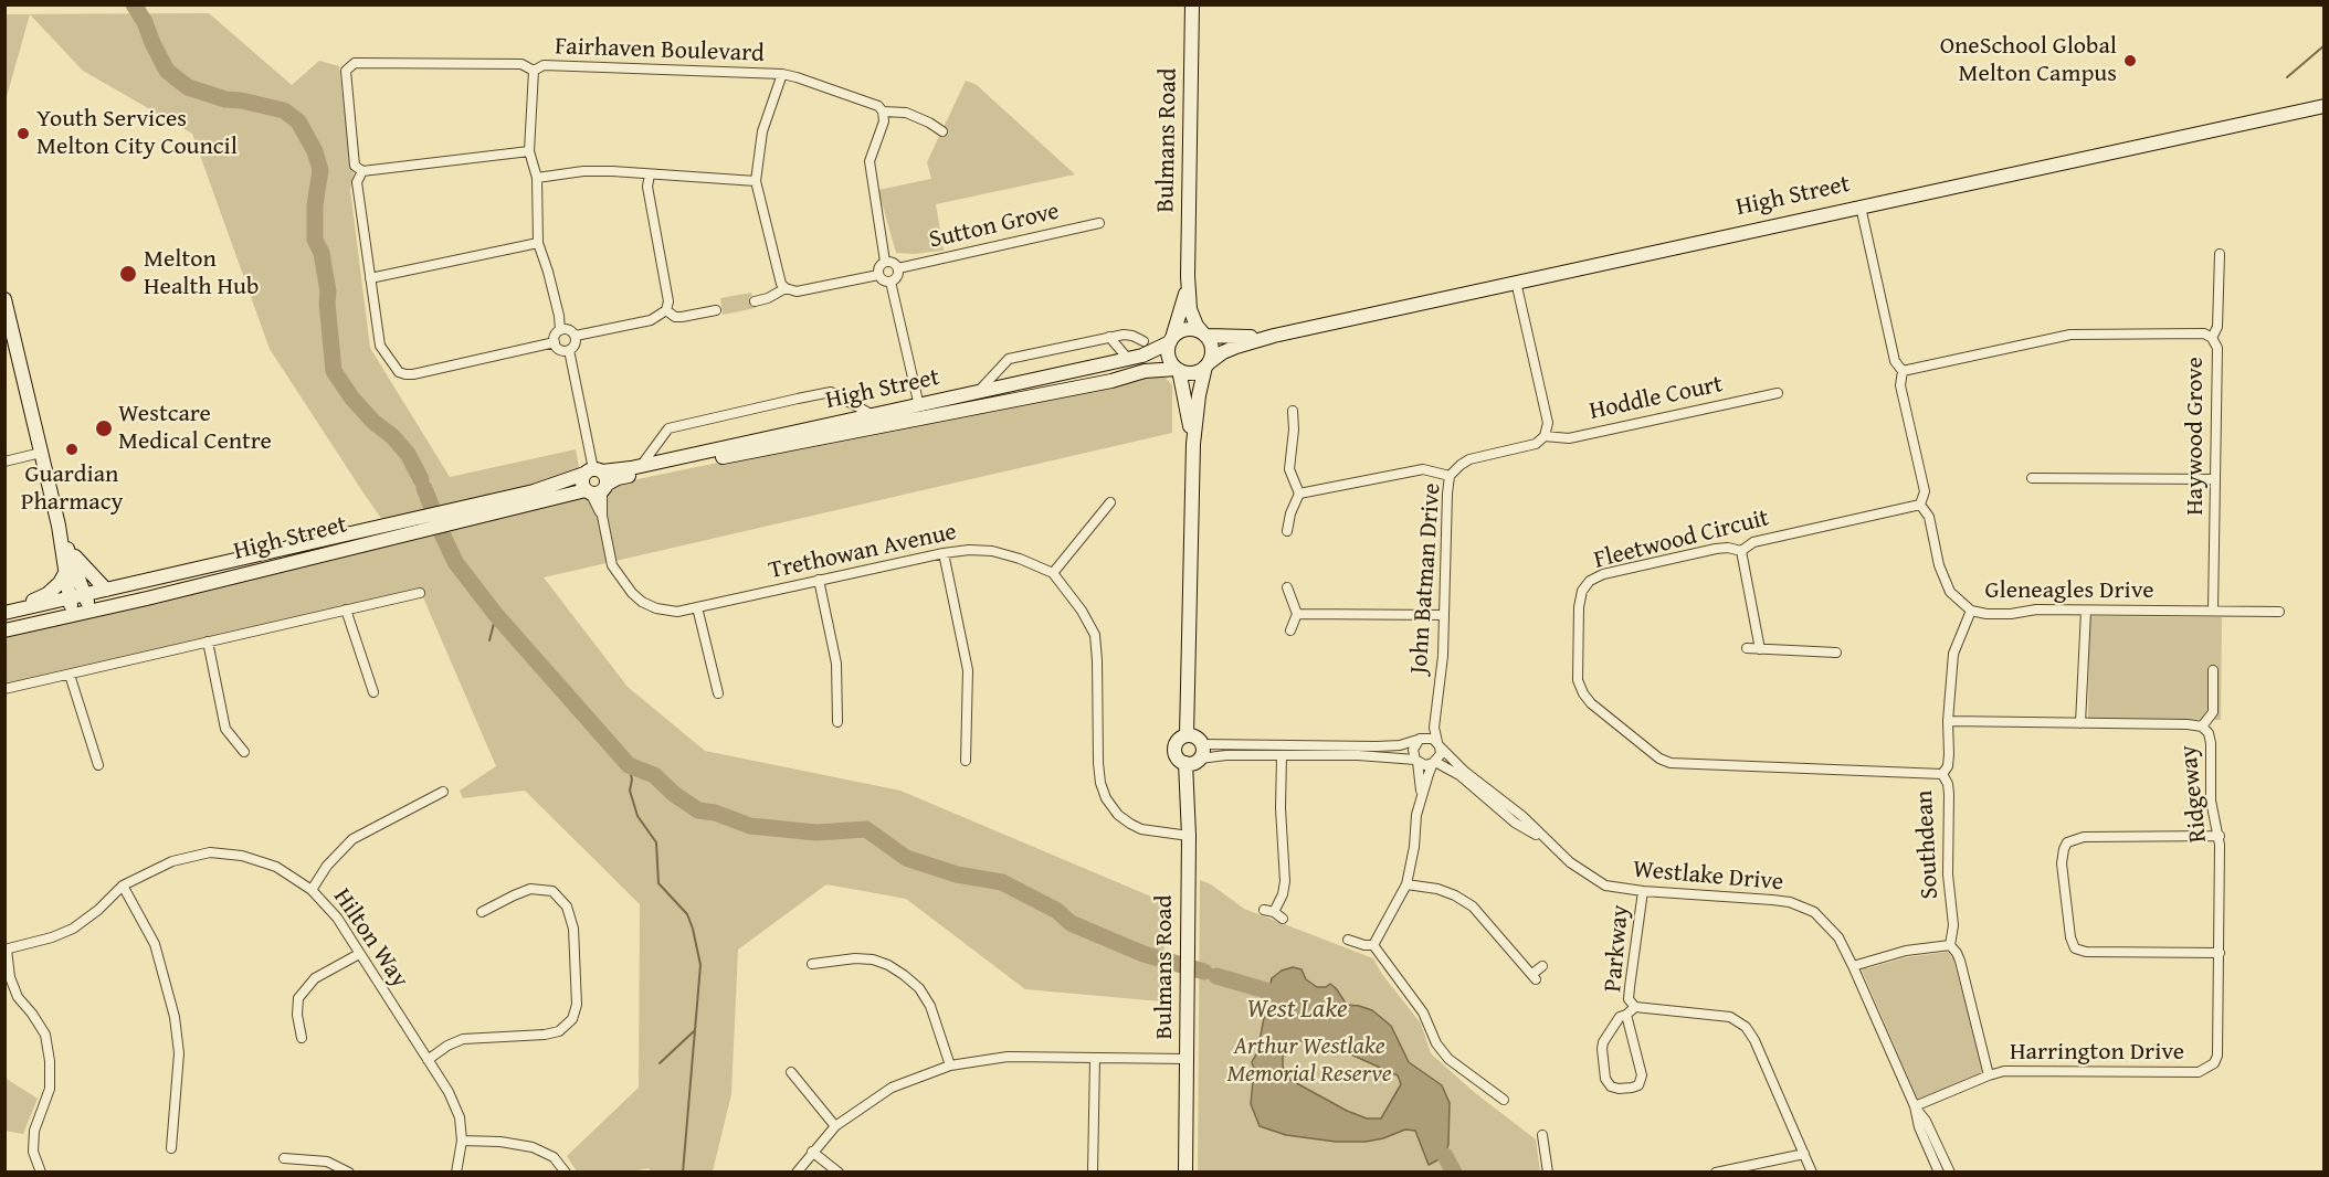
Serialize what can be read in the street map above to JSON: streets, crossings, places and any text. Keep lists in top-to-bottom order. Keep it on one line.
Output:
{"streets":{"main road":["Bulmans Road","High Street"],"street":["Fairhaven Boulevard","Sutton Grove","Hoddle Court","Haywood Grove","Fleetwood Circuit","Trethowan Avenue","John Batman Drive","Gleneagles Drive","Ridgeway","Southdean","Westlake Drive","Hilton Way","Parkway","Harrington Drive"]},"crossings":[["Bulmans Road","High Street"],["Bulmans Road","Trethowan Avenue"],["High Street","Trethowan Avenue"],["High Street","Gleneagles Drive"],["Hoddle Court","John Batman Drive"],["Haywood Grove","Gleneagles Drive"],["Fleetwood Circuit","Gleneagles Drive"],["Fleetwood Circuit","Southdean"],["John Batman Drive","Westlake Drive"],["Gleneagles Drive","Southdean"],["Ridgeway","Southdean"],["Ridgeway","Harrington Drive"],["Southdean","Harrington Drive"],["Westlake Drive","Parkway"],["Westlake Drive","Harrington Drive"]],"water":["West Lake"],"parks":["Arthur Westlake Memorial Reserve"],"places":["OneSchool Global Melton Campus","Youth Services Melton City Council","Melton Health Hub","Westcare Medical Centre","Guardian Pharmacy"]}
